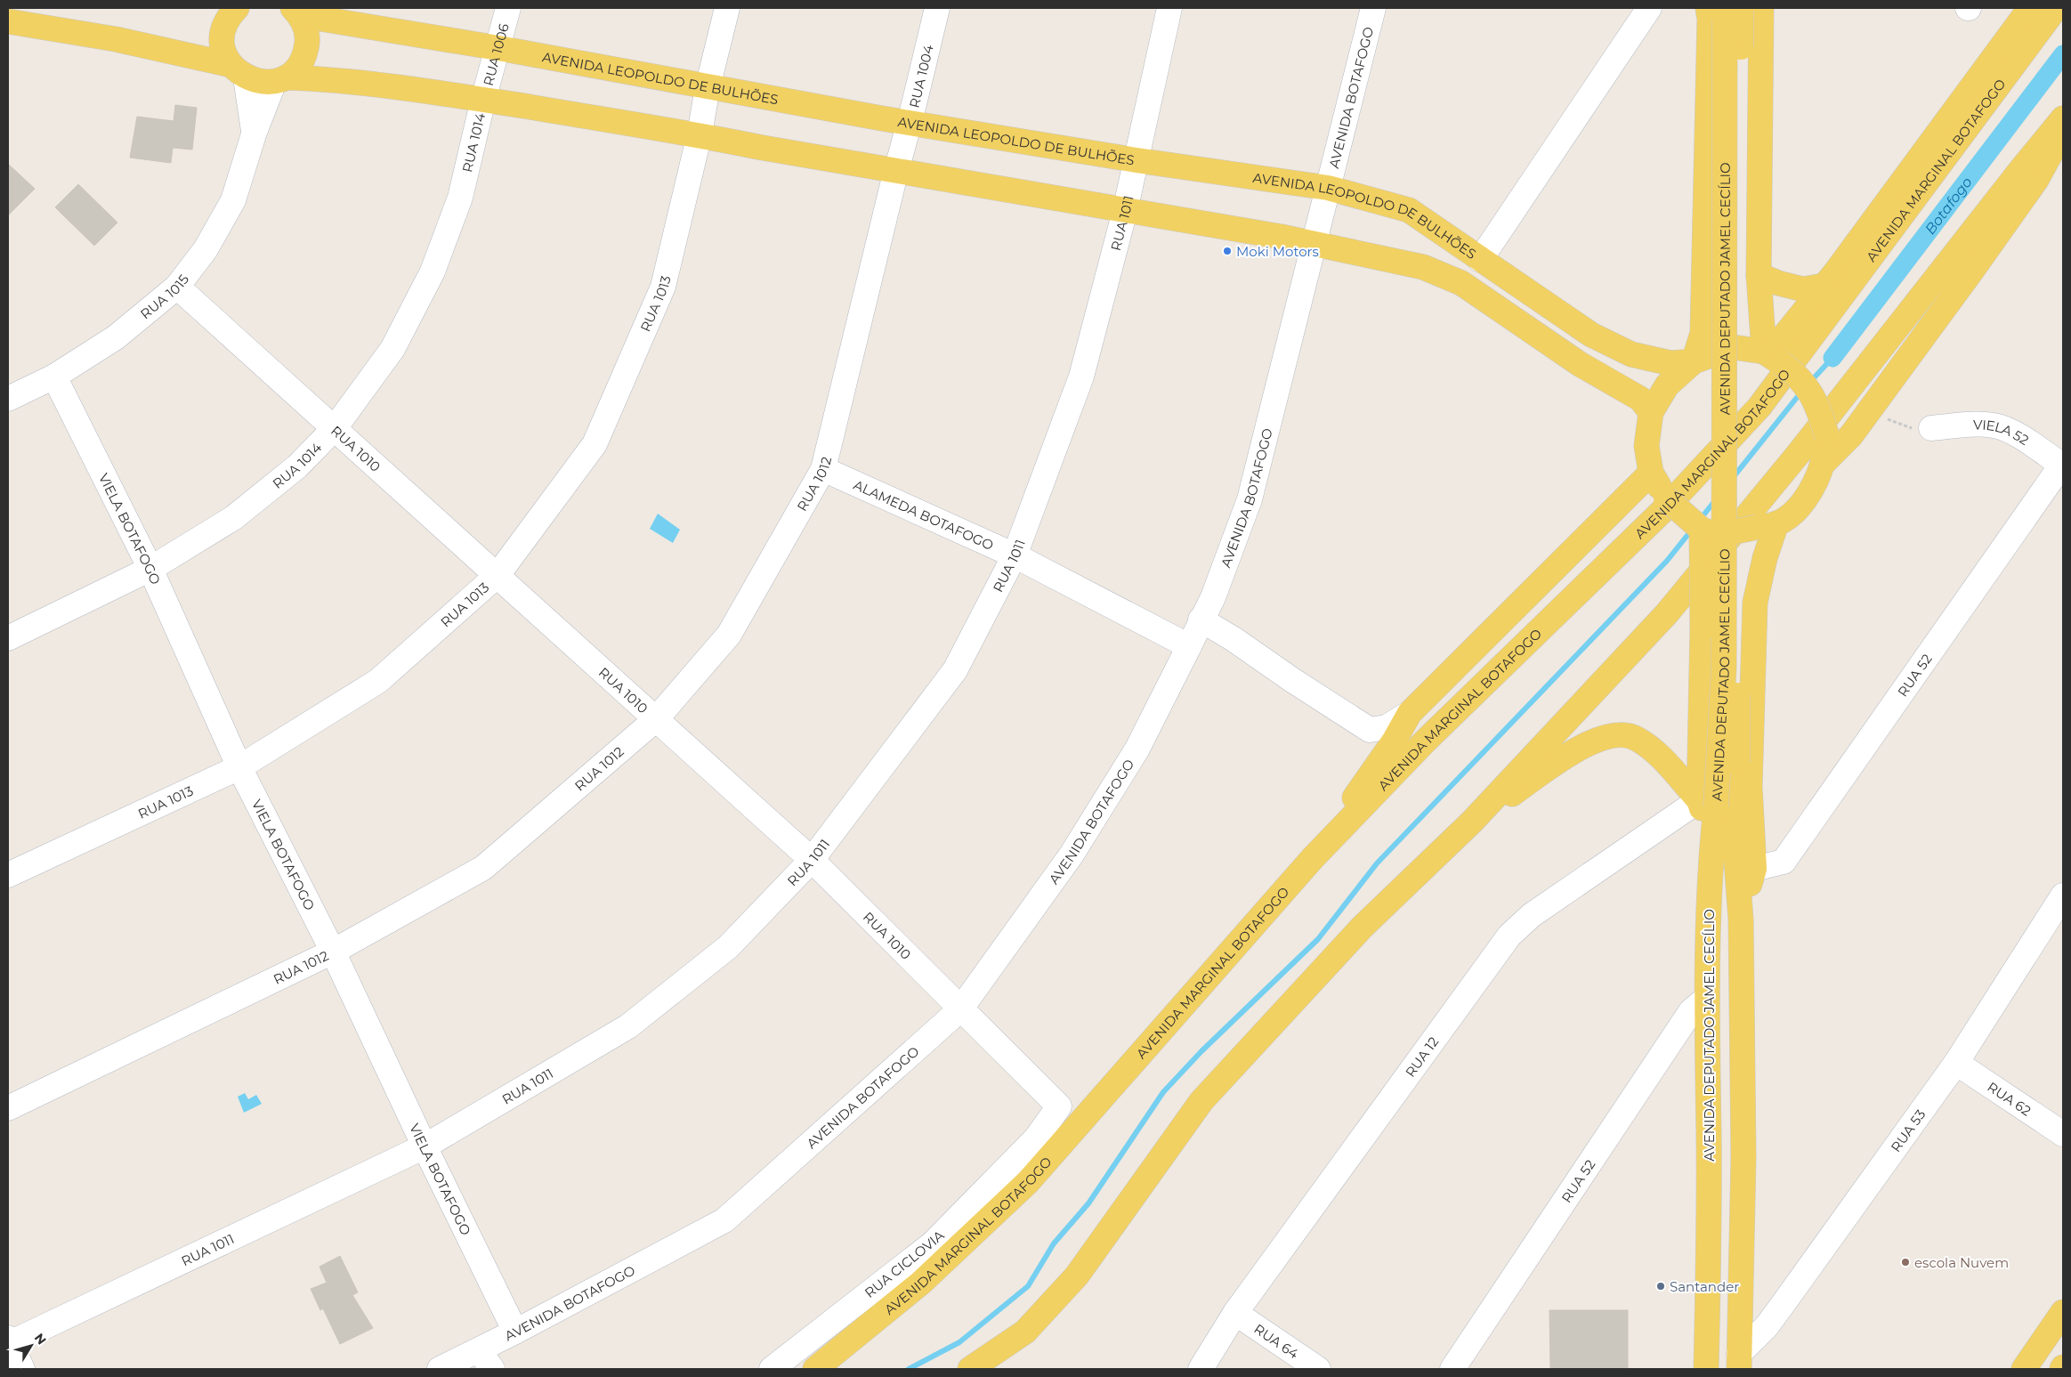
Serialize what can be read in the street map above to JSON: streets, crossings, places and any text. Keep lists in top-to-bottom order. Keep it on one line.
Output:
{"streets":{"main road":["AVENIDA LEOPOLDO DE BULHÕES","AVENIDA MARGINAL BOTAFOGO","AVENIDA DEPUTADO JAMEL CECÍLIO"],"street":["RUA 1006","RUA 1004","AVENIDA BOTAFOGO","RUA 1014","RUA 1011","RUA 1015","RUA 1013","VIELA 52","RUA 1010","RUA 1012","ALAMEDA BOTAFOGO","VIELA BOTAFOGO","RUA 52","RUA 12","RUA 62","RUA 53","RUA CICLOVIA","RUA 64"]},"crossings":[["RUA 1006","AVENIDA LEOPOLDO DE BULHÕES"],["RUA 1006","RUA 1014"],["RUA 1004","AVENIDA LEOPOLDO DE BULHÕES"],["RUA 1004","RUA 1012"],["AVENIDA LEOPOLDO DE BULHÕES","AVENIDA BOTAFOGO"],["AVENIDA LEOPOLDO DE BULHÕES","RUA 1014"],["AVENIDA LEOPOLDO DE BULHÕES","RUA 1011"],["AVENIDA LEOPOLDO DE BULHÕES","RUA 1015"],["AVENIDA LEOPOLDO DE BULHÕES","RUA 1013"],["AVENIDA LEOPOLDO DE BULHÕES","RUA 1012"],["AVENIDA BOTAFOGO","RUA 1010"],["AVENIDA BOTAFOGO","ALAMEDA BOTAFOGO"],["AVENIDA BOTAFOGO","VIELA BOTAFOGO"],["RUA 1014","RUA 1010"],["RUA 1014","VIELA BOTAFOGO"],["RUA 1011","RUA 1010"],["RUA 1011","ALAMEDA BOTAFOGO"],["RUA 1011","VIELA BOTAFOGO"],["AVENIDA DEPUTADO JAMEL CECÍLIO","RUA 52"],["AVENIDA DEPUTADO JAMEL CECÍLIO","RUA 12"],["AVENIDA DEPUTADO JAMEL CECÍLIO","RUA 53"],["RUA 1015","RUA 1010"],["RUA 1015","VIELA BOTAFOGO"],["RUA 1013","RUA 1010"],["RUA 1013","VIELA BOTAFOGO"],["VIELA 52","RUA 52"],["RUA 1010","RUA 1012"],["RUA 1010","RUA CICLOVIA"],["RUA 1012","ALAMEDA BOTAFOGO"],["RUA 1012","VIELA BOTAFOGO"],["RUA 12","RUA 64"],["RUA 62","RUA 53"]],"water":["Botafogo"],"places":["Moki Motors","escola Nuvem","Santander"],"north":"top right"}
